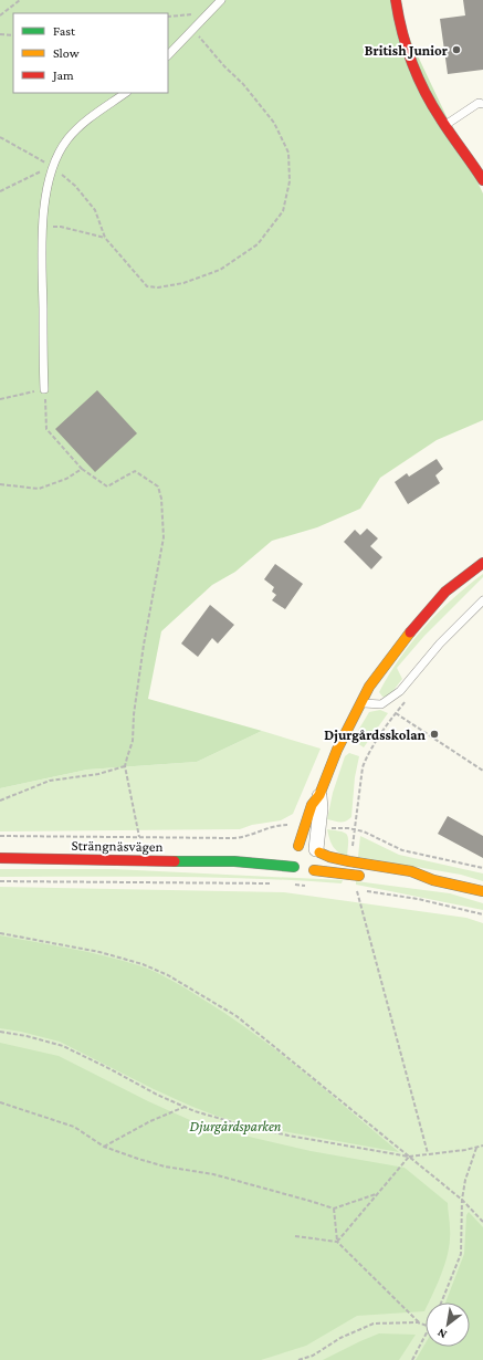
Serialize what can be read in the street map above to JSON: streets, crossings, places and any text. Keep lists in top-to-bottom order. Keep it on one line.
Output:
{"streets":{"main road":["Strängnäsvägen"]},"parks":["Djurgårdsparken"],"places":["British Junior","Djurgårdsskolan"],"legend":["Fast","Slow","Jam"],"north":"bottom left"}
